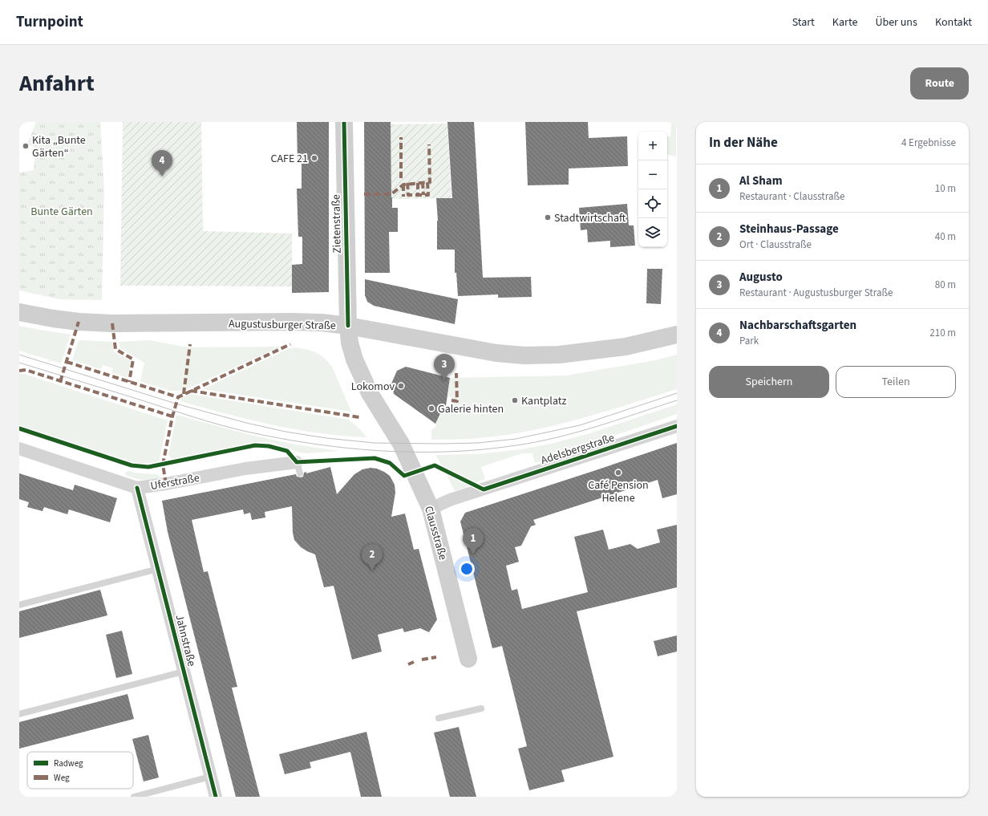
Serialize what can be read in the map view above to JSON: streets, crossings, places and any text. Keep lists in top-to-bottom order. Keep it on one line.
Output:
{"streets":{"main road":["Zietenstraße","Augustusburger Straße","Clausstraße"],"street":["Adelsbergstraße","Uferstraße","Jahnstraße"]},"crossings":[["Zietenstraße","Augustusburger Straße"],["Zietenstraße","Clausstraße"],["Augustusburger Straße","Clausstraße"],["Adelsbergstraße","Clausstraße"],["Uferstraße","Jahnstraße"]],"parks":["Bunte Gärten"],"places":["Kita „Bunte Gärten“","CAFE 21","Stadtwirtschaft","Lokomov","Kantplatz","Galerie hinten","Café Pension Helene"],"legend":["Radweg","Weg"],"page":{"header":"Turnpoint","nav":["Start","Karte","Über uns","Kontakt"],"title":"Anfahrt","buttons":["Route",["Speichern","Teilen"]],"heading":["In der Nähe","4 Ergebnisse"],"map_buttons":["+","−"],"pins":["4","3","1","2"],"list":[{"mark":"1","name":"Al Sham","note":"Restaurant · Clausstraße","value":"10 m"},{"mark":"2","name":"Steinhaus-Passage","note":"Ort · Clausstraße","value":"40 m"},{"mark":"3","name":"Augusto","note":"Restaurant · Augustusburger Straße","value":"80 m"},{"mark":"4","name":"Nachbarschaftsgarten","note":"Park","value":"210 m"}]}}
